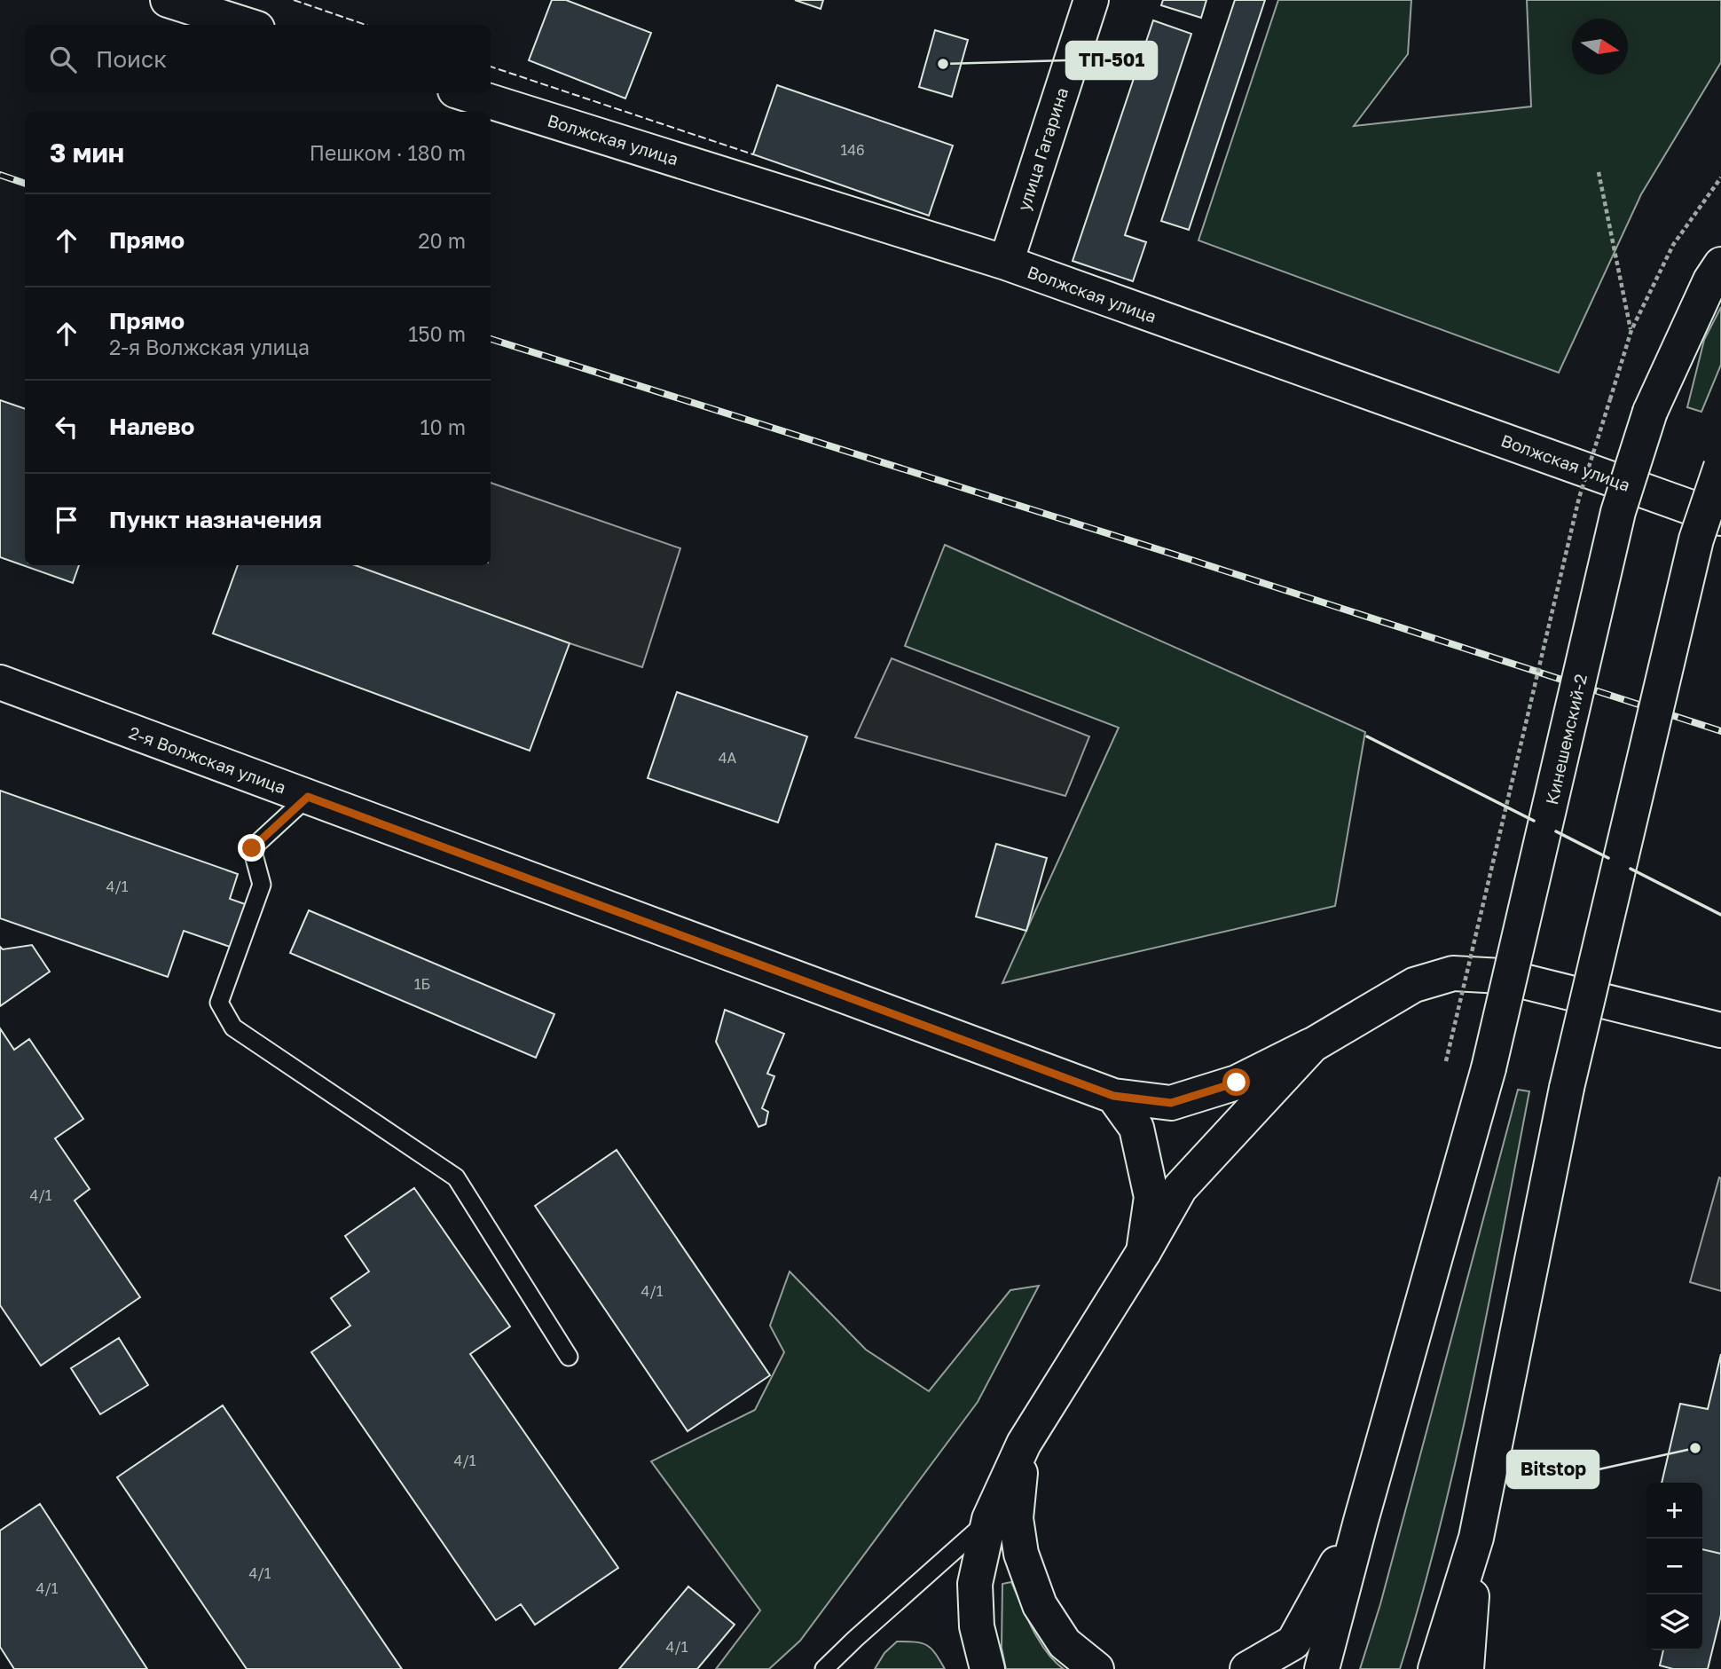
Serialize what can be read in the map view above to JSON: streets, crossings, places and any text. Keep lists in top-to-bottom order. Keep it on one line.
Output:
{"streets":{"main road":["Волжская улица","улица Гагарина","Кинешемский-2","2-я Волжская улица"]},"crossings":[["Волжская улица","улица Гагарина"]],"places":["ТП-501","Bitstop"],"house_numbers":["146","4А","4/1","1Б","4/1","4/1","4/1","4/1","4/1","4/1"],"north":"right","page":{"search":"Поиск","heading":["3 мин","Пешком · 180 m"],"list":[["Прямо","20 m"],["Прямо","2-я Волжская улица","150 m"],["Налево","10 m"],"Пункт назначения"],"map_buttons":["+","−"]}}
